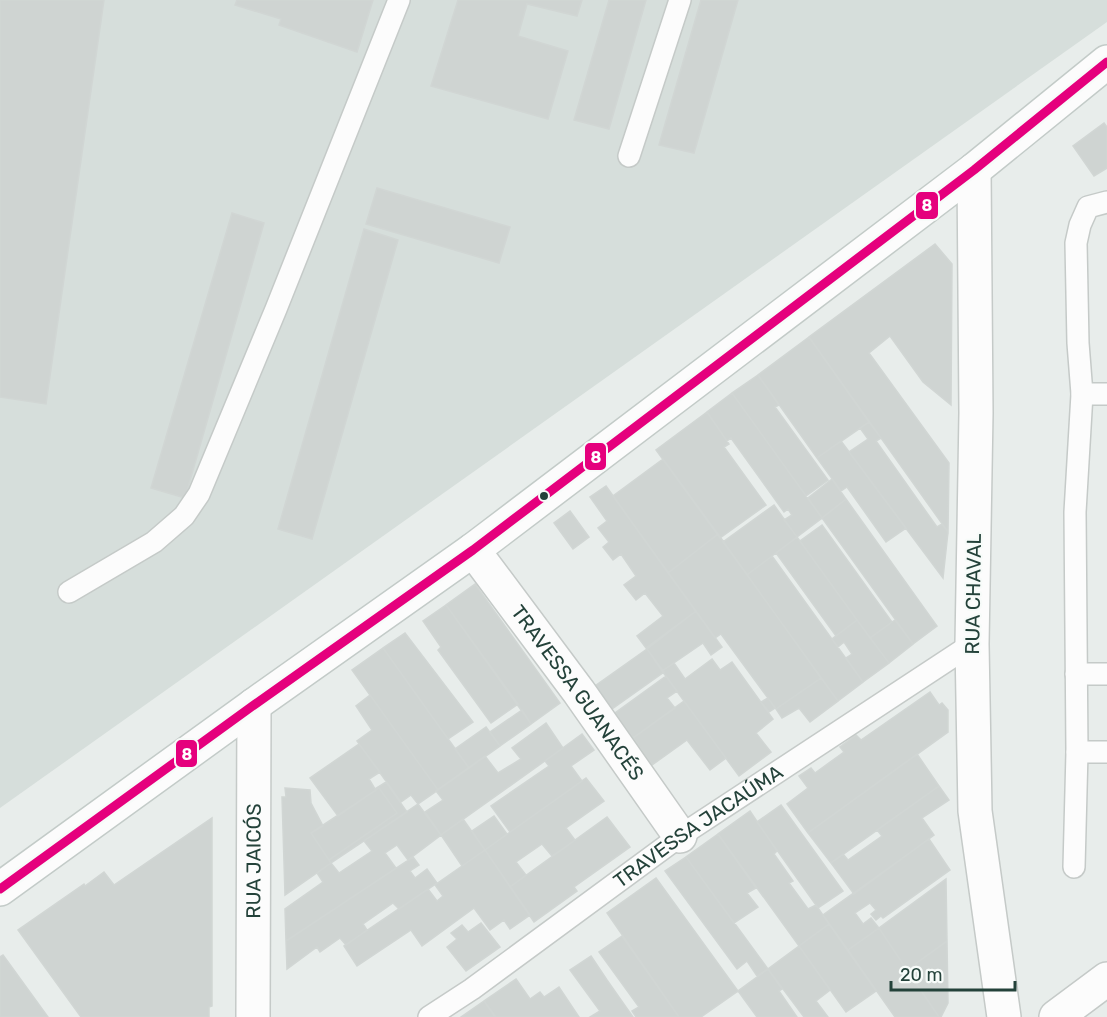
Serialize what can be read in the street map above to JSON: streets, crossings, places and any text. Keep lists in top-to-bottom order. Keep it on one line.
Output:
{"streets":{"street":["RUA CHAVAL","TRAVESSA GUANACÉS","RUA JAICÓS"],"lane":["TRAVESSA JACAÚMA"]},"crossings":[["RUA CHAVAL","TRAVESSA JACAÚMA"],["TRAVESSA GUANACÉS","TRAVESSA JACAÚMA"]],"lines":["transit line 8"],"scale_bar":"20 m"}
